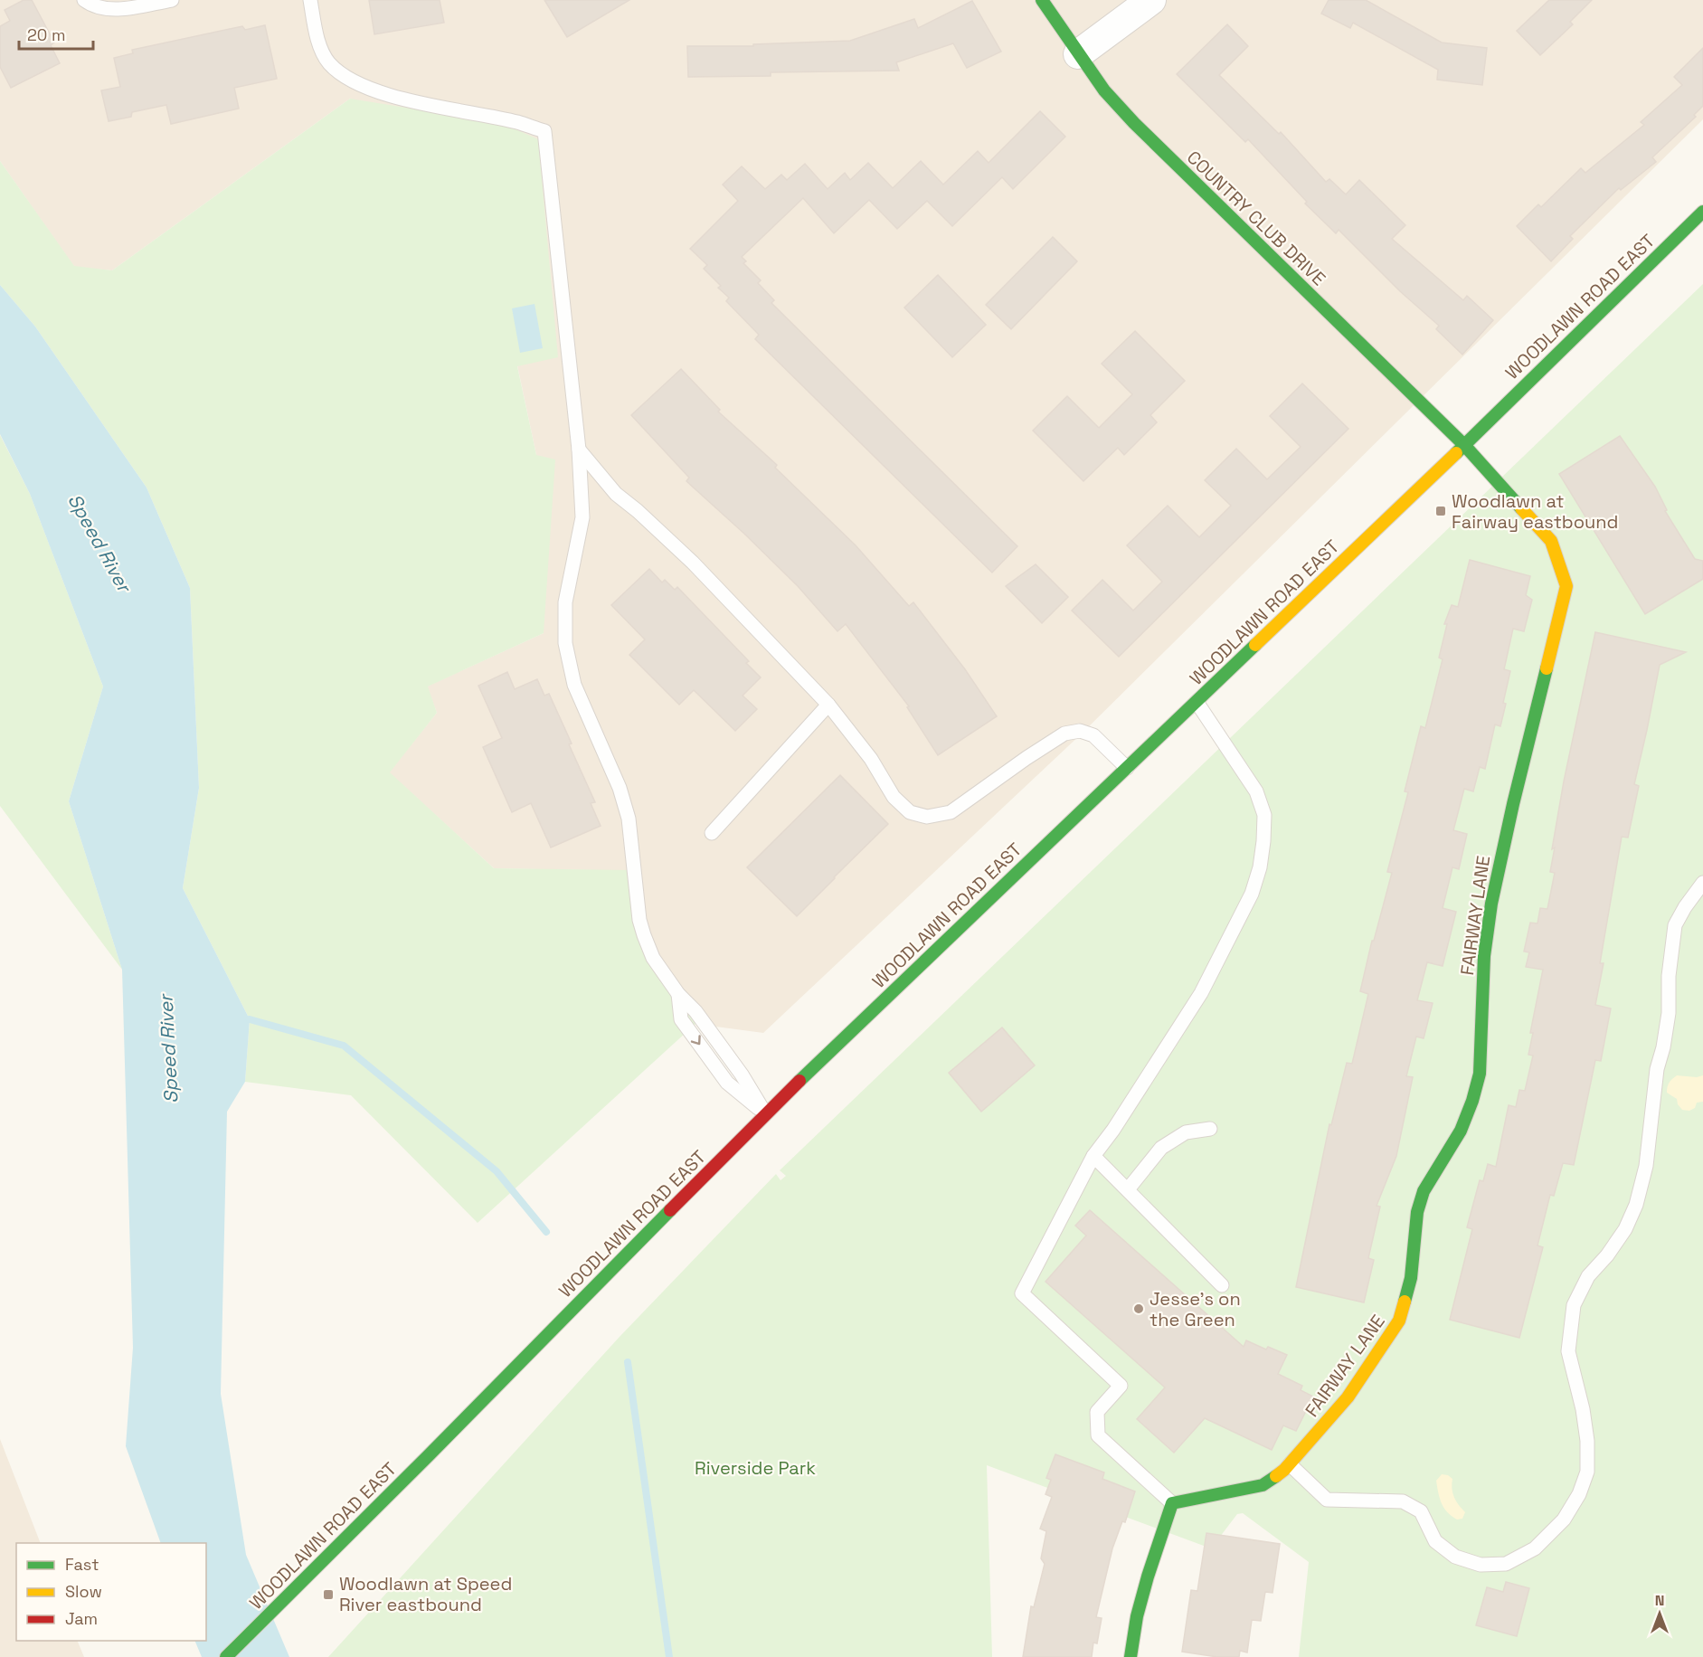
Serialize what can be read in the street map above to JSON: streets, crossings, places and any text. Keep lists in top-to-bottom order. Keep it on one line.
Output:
{"streets":{"main road":["COUNTRY CLUB DRIVE","WOODLAWN ROAD EAST","FAIRWAY LANE"]},"crossings":[["COUNTRY CLUB DRIVE","WOODLAWN ROAD EAST"],["COUNTRY CLUB DRIVE","FAIRWAY LANE"],["WOODLAWN ROAD EAST","FAIRWAY LANE"]],"water":["Speed River"],"parks":["Riverside Park"],"places":{"transit":["Woodlawn at Fairway eastbound","Woodlawn at Speed River eastbound"],"other":["Jesse's on the Green"]},"legend":["Fast","Slow","Jam"],"scale_bar":"20 m","north":"top"}
